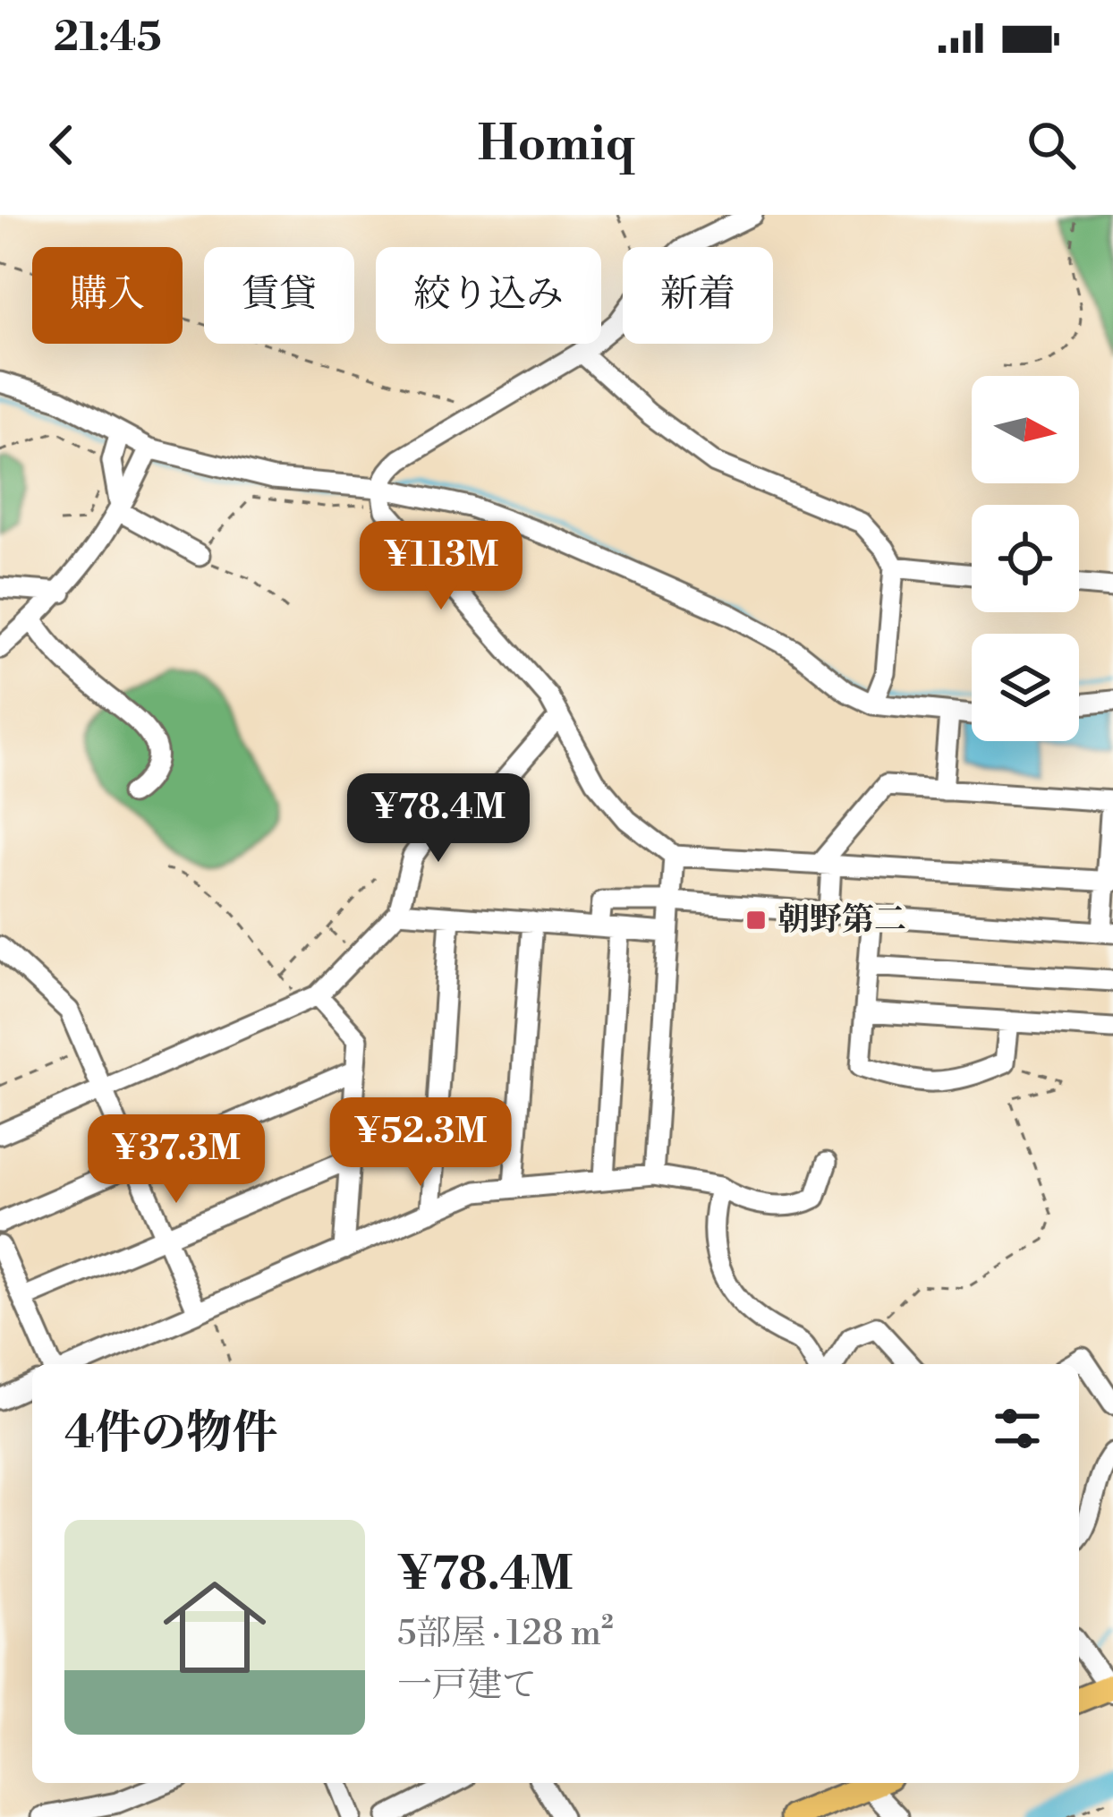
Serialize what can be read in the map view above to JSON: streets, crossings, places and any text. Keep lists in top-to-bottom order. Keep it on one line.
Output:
{"places":{"transit":["朝野第二"]},"north":"right","page":{"status":"21:45","header":"Homiq","chip":["購入","賃貸","絞り込み","新着"],"price":["¥113M","¥78.4M","¥52.3M","¥37.3M"],"heading":"4件の物件","list":[{"name":"¥78.4M","note":"5部屋 · 128 m² · 一戸建て"}]}}
